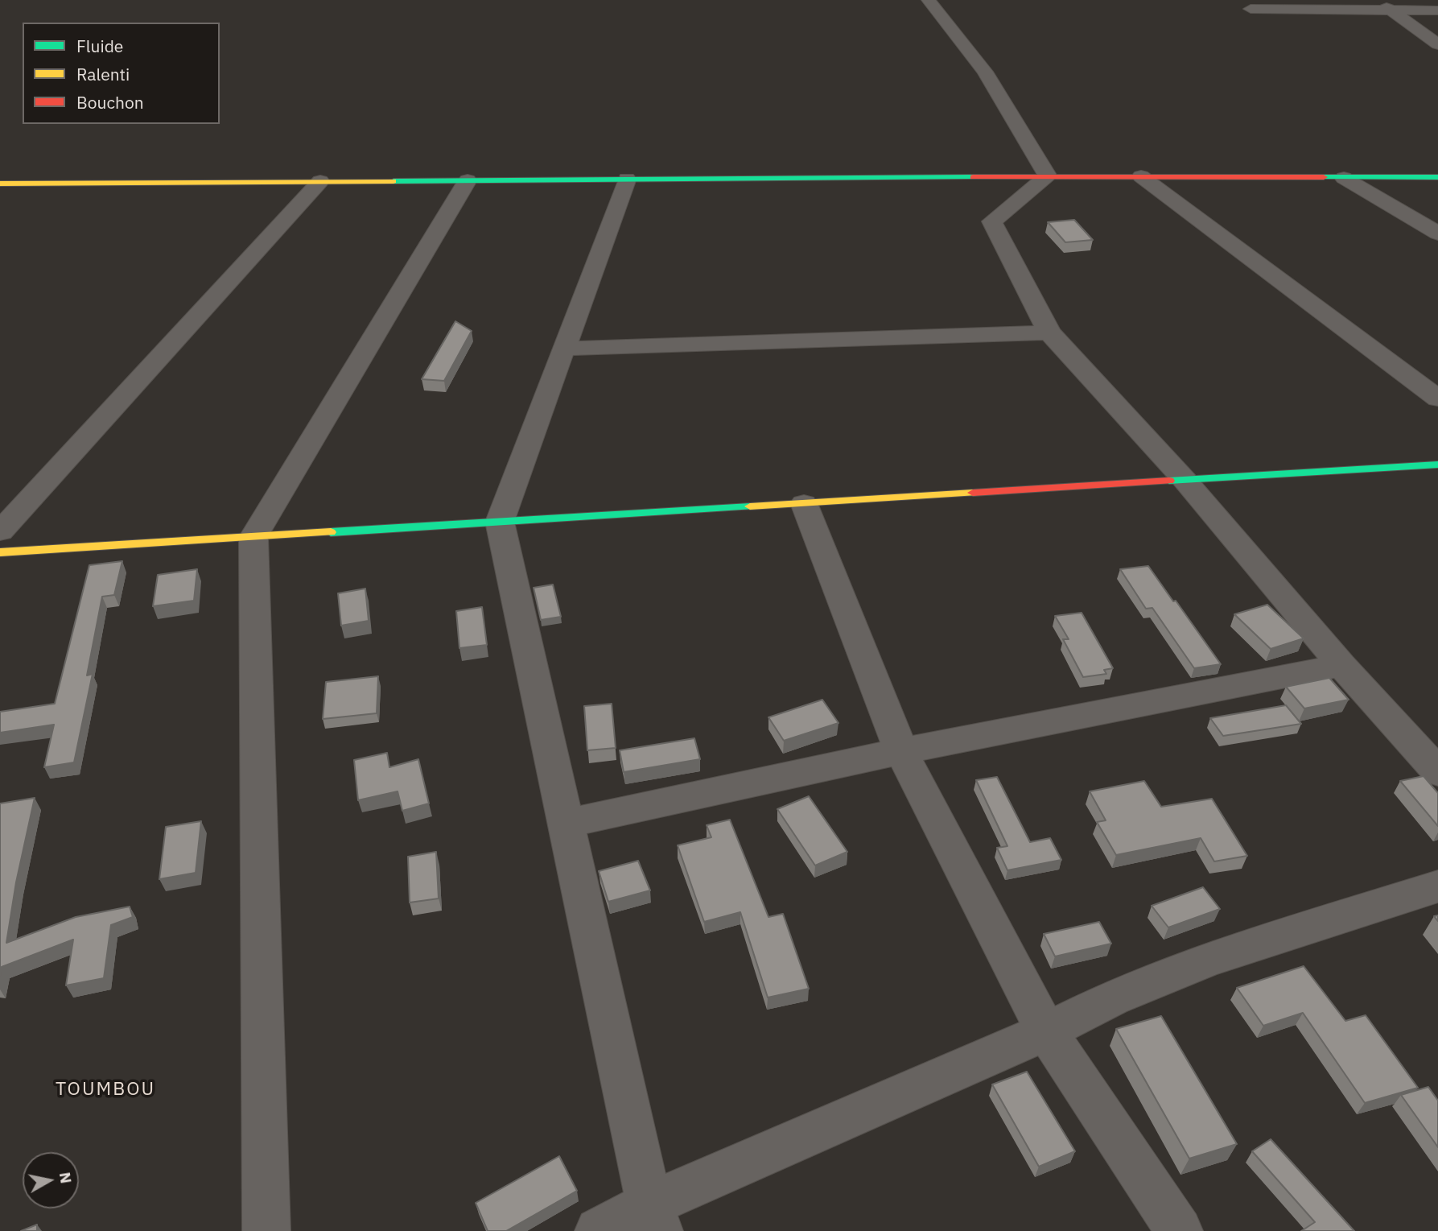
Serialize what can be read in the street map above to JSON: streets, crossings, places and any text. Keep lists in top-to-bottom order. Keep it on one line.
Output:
{"districts":["TOUMBOU"],"legend":["Fluide","Ralenti","Bouchon"],"north":"right"}
